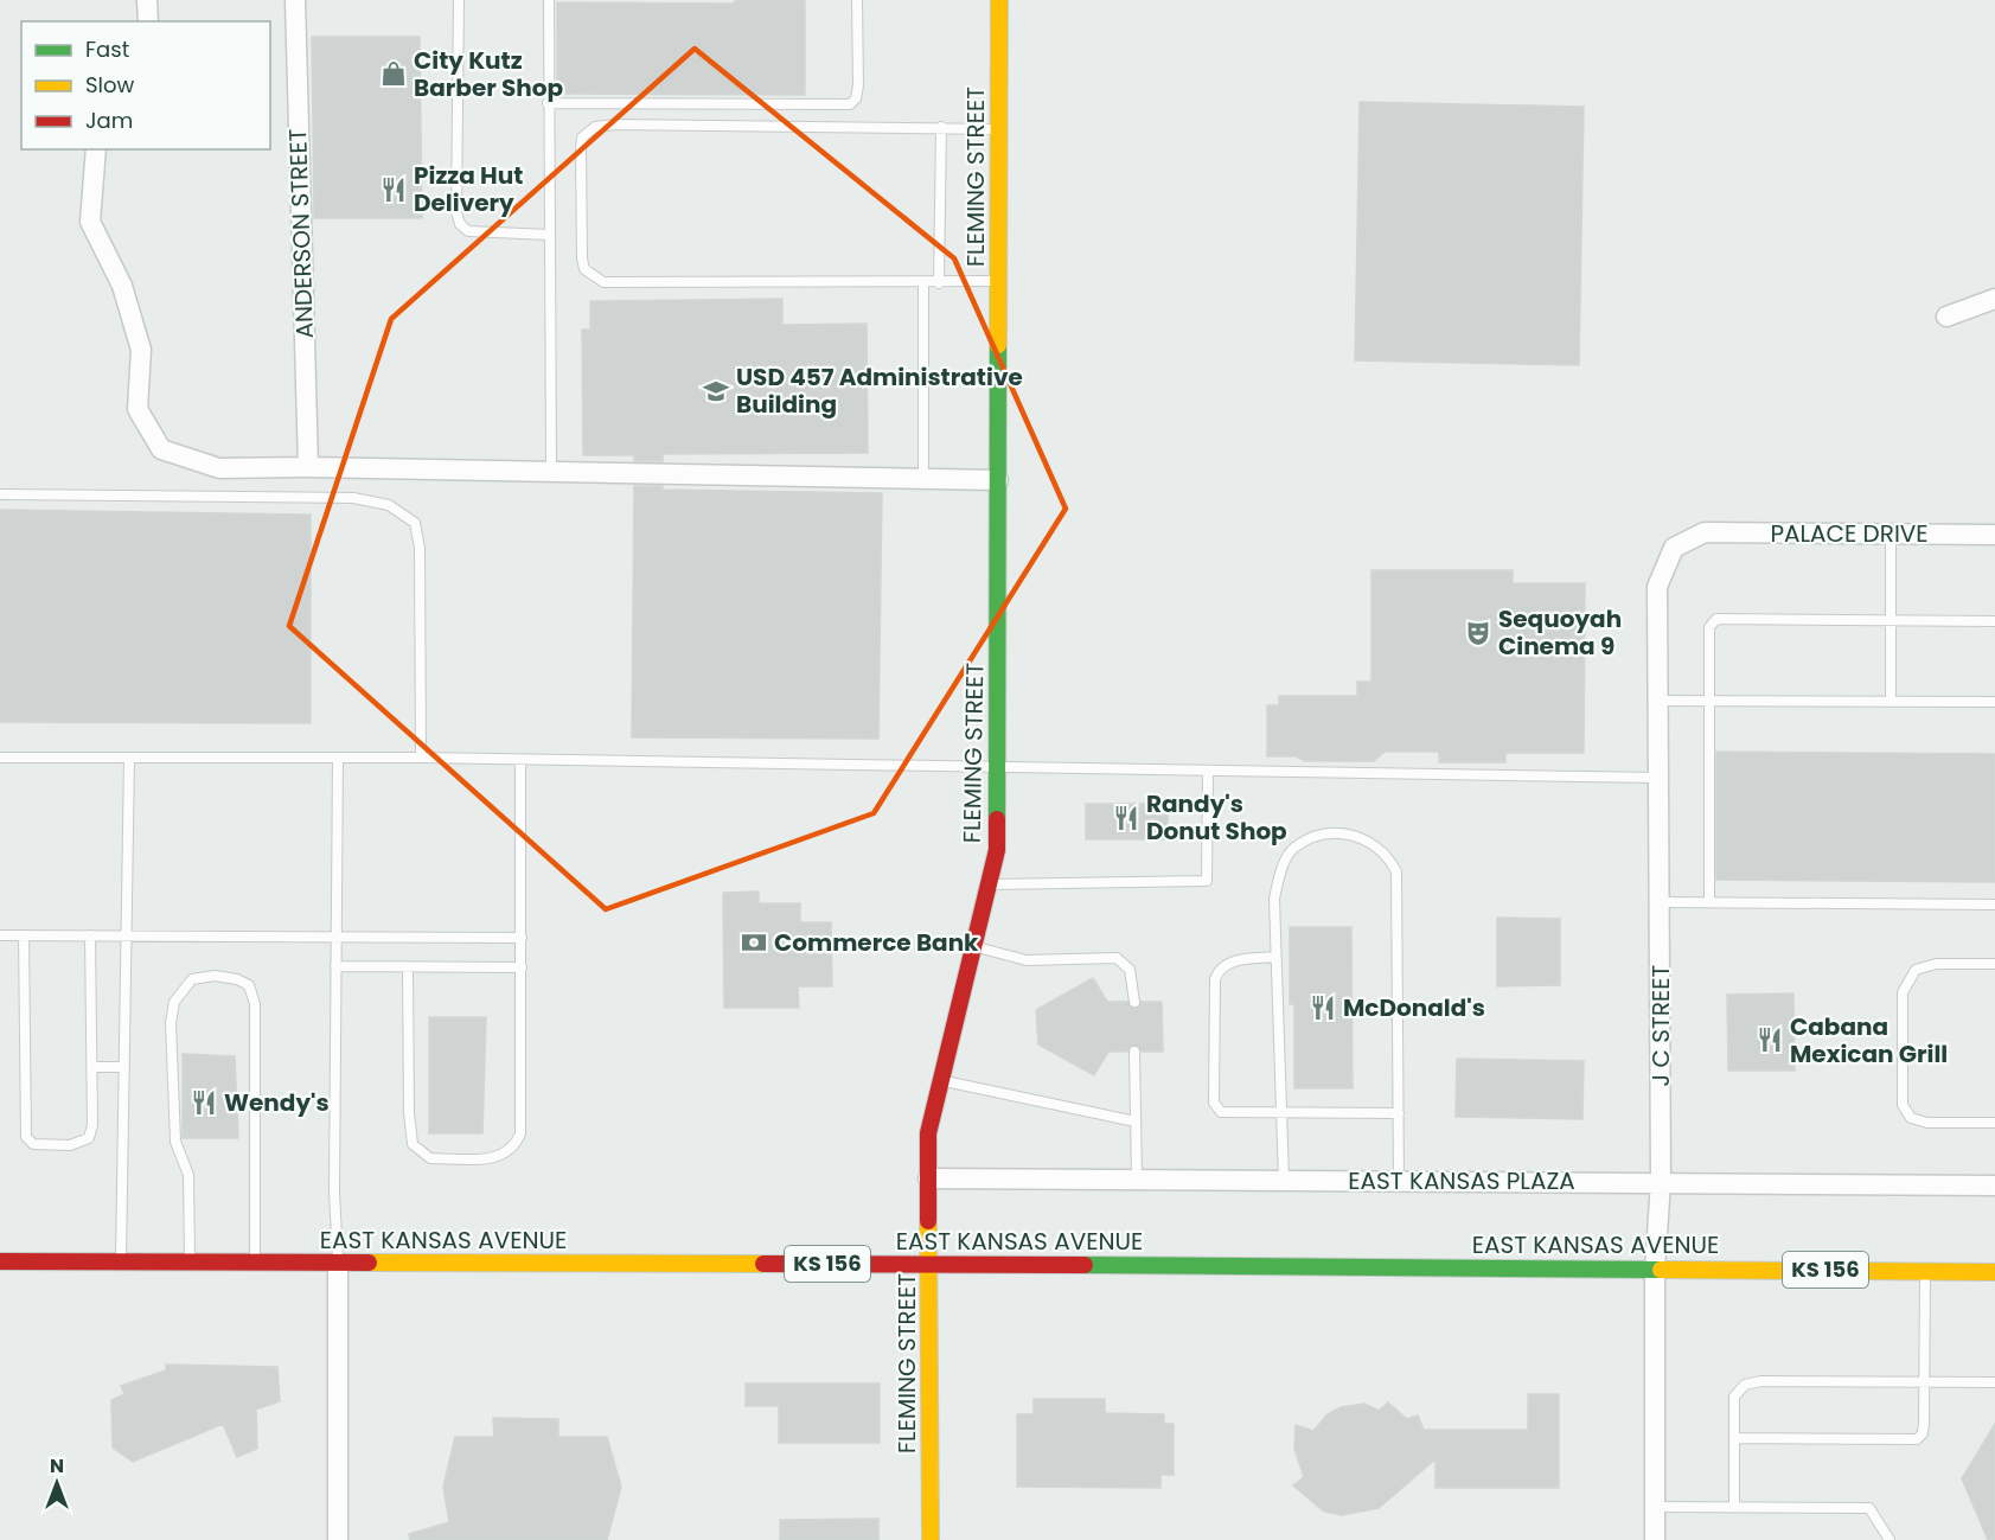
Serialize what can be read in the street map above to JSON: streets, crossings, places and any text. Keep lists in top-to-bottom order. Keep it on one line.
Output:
{"streets":{"main road":["FLEMING STREET","EAST KANSAS AVENUE","KS 156"],"street":["ANDERSON STREET","PALACE DRIVE","J C STREET","EAST KANSAS PLAZA"]},"crossings":[["FLEMING STREET","EAST KANSAS PLAZA"],["FLEMING STREET","EAST KANSAS AVENUE"],["PALACE DRIVE","J C STREET"],["J C STREET","EAST KANSAS PLAZA"],["J C STREET","EAST KANSAS AVENUE"]],"places":{"shop":["City Kutz Barber Shop"],"restaurant":["Pizza Hut Delivery","Randy's Donut Shop","McDonald's","Cabana Mexican Grill","Wendy's"],"school or university":["USD 457 Administrative Building"],"theatre":["Sequoyah Cinema 9"],"bank":["Commerce Bank"]},"legend":["Fast","Slow","Jam"],"north":"top"}
